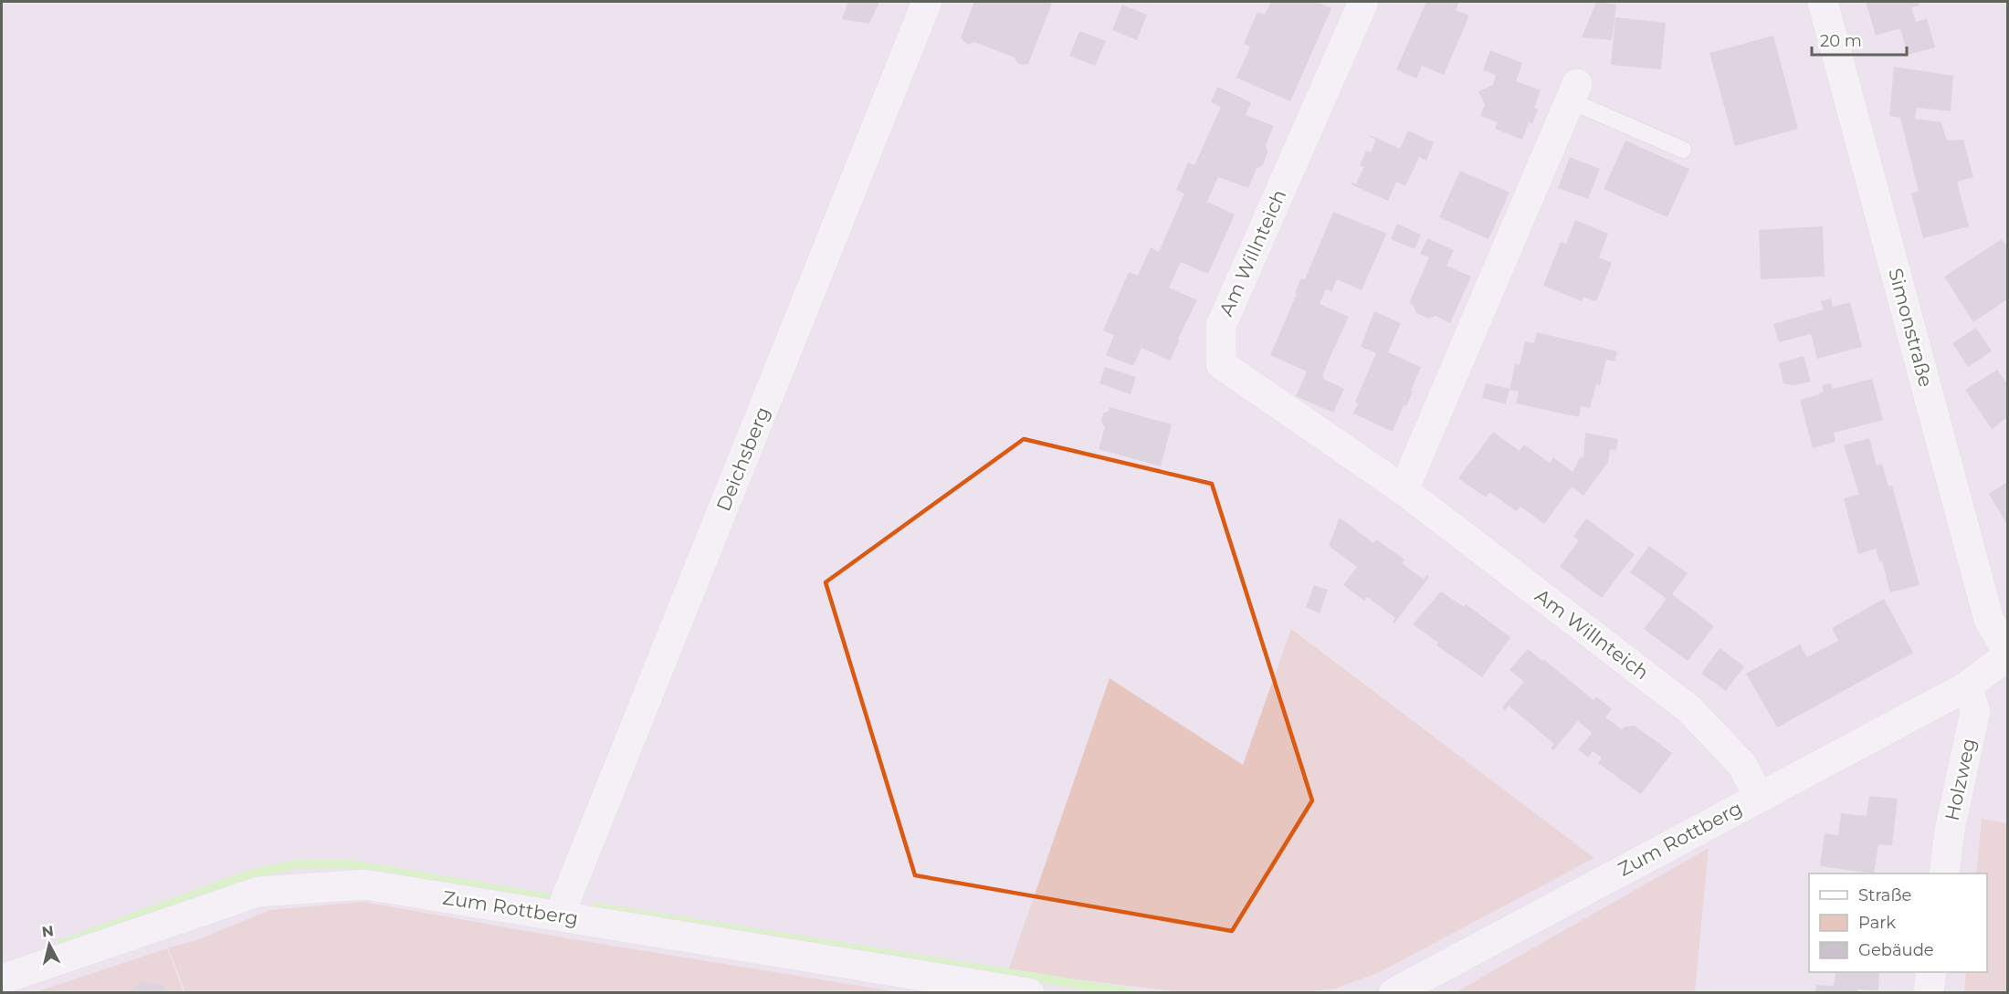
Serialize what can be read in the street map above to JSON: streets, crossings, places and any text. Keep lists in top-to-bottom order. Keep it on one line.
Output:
{"streets":{"street":["Am Willnteich","Simonstraße","Deichsberg","Holzweg","Zum Rottberg"]},"crossings":[["Am Willnteich","Zum Rottberg"],["Deichsberg","Zum Rottberg"],["Holzweg","Zum Rottberg"]],"legend":["Straße","Park","Gebäude"],"scale_bar":"20 m","north":"top"}
